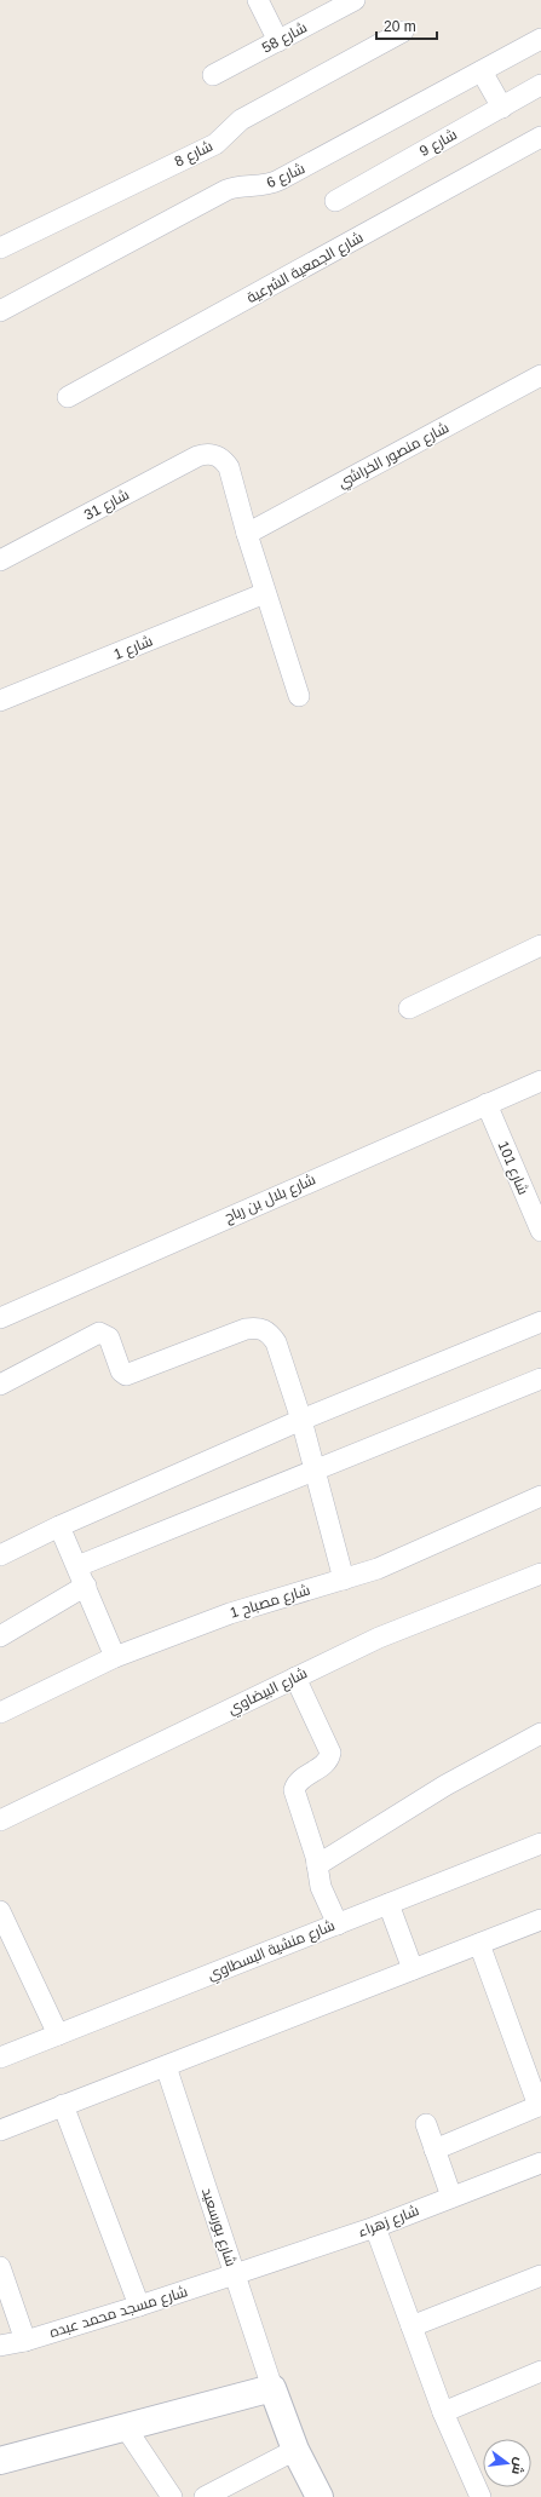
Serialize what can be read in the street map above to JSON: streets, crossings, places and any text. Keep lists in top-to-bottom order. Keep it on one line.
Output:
{"streets":{"street":["شارع 58","شارع 9","شارع 8","شارع 6","شارع الجمعية الشرعية","شارع منصور الخراشي","شارع 31","شارع 1","شارع 101","شارع بلال بن رباح","شارع مصباح 1","شارع البيضاوي","شارع منشية البسطاوي","شارع زهراء","شارع بورسعيد","شارع مسجد محمد عبده"]},"crossings":[["شارع منصور الخراشي","شارع 31"],["شارع 101","شارع بلال بن رباح"],["شارع زهراء","شارع بورسعيد"],["شارع زهراء","شارع مسجد محمد عبده"],["شارع بورسعيد","شارع مسجد محمد عبده"]],"scale_bar":"20 m","north":"right"}
